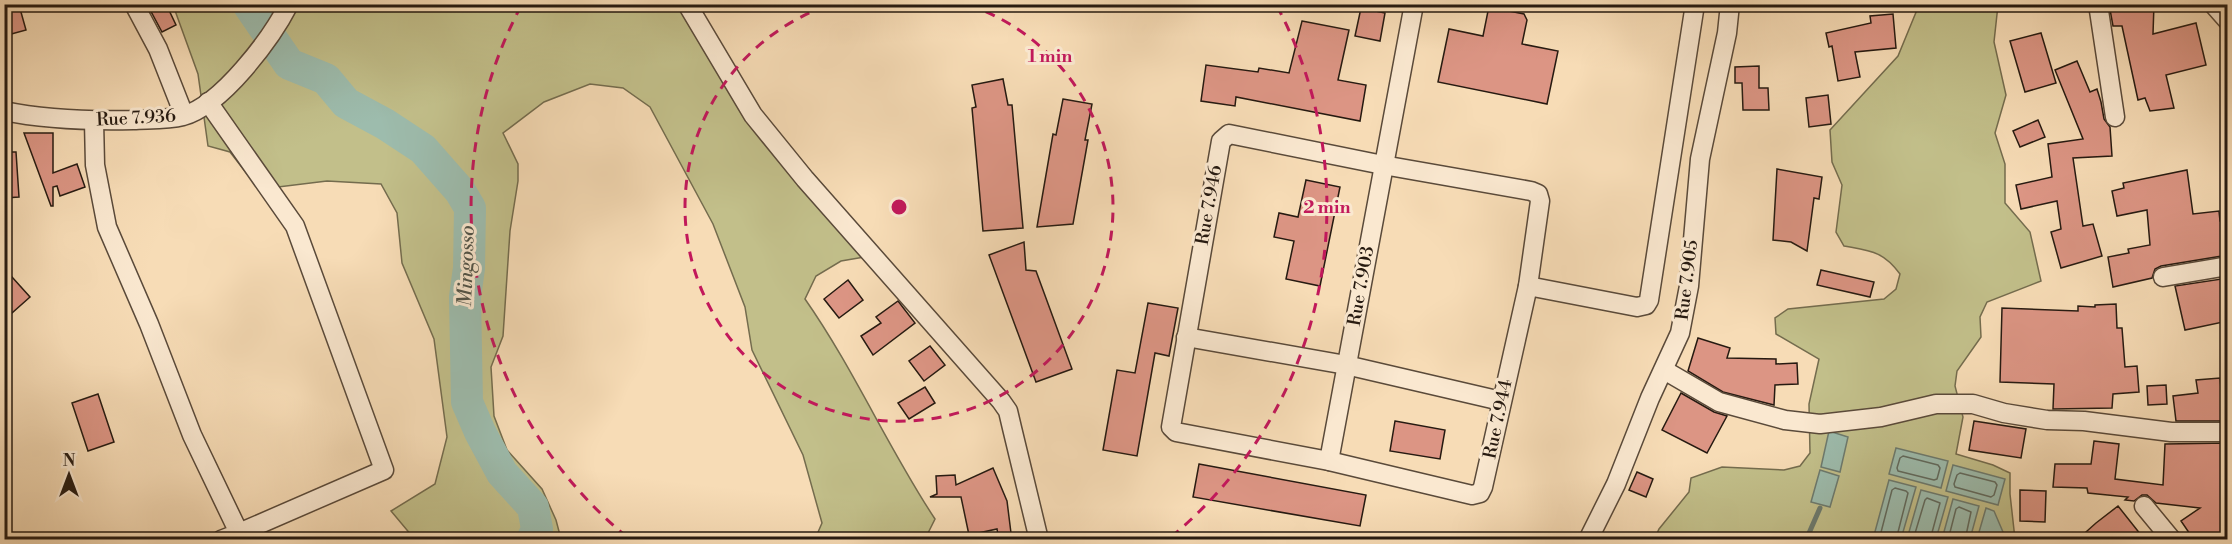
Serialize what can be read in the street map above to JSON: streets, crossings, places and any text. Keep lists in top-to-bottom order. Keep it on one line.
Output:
{"streets":{"street":["Rue 7.936","Rue 7.946","Rue 7.905","Rue 7.903","Rue 7.944"]},"crossings":[["Rue 7.946","Rue 7.903"],["Rue 7.946","Rue 7.944"],["Rue 7.903","Rue 7.944"]],"water":["Mingosso"],"north":"top","rings":["1 min","2 min"]}
